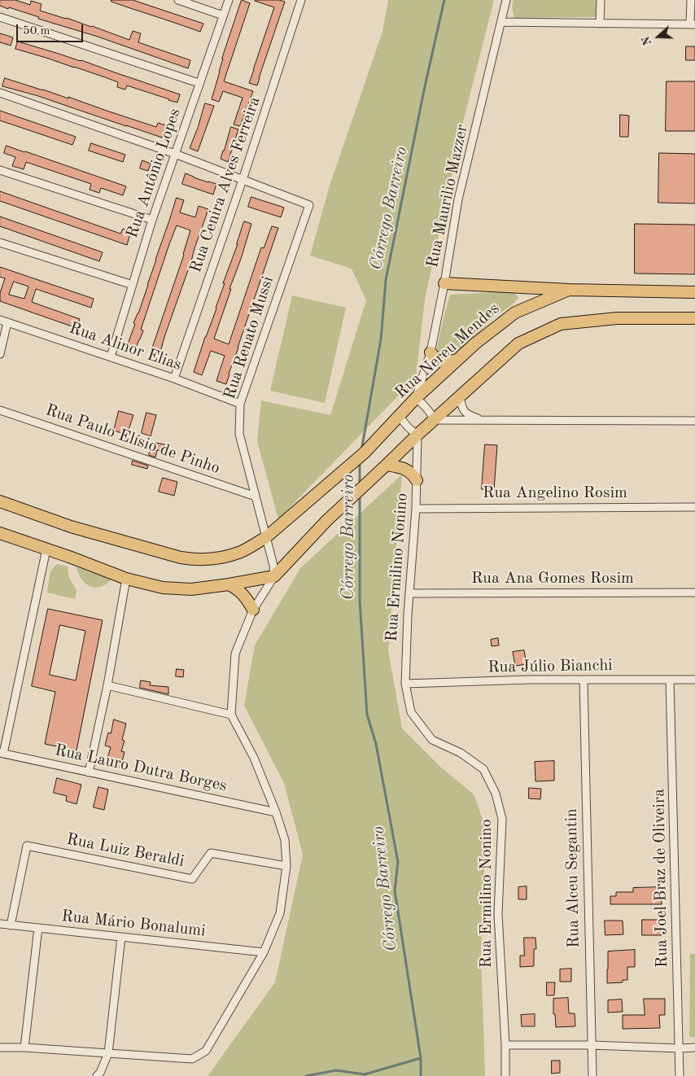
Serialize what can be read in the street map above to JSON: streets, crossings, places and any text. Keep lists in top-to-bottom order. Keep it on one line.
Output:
{"streets":{"main road":["Rua Nereu Mendes"],"street":["Rua Antônio Lopes","Rua Cenira Alves Ferreira","Rua Maurilio Mazzer","Rua Renato Mussi","Rua Alinor Elias","Rua Paulo Elísio de Pinho","Rua Angelino Rosim","Rua Ermilino Nonino","Rua Ana Gomes Rosim","Rua Júlio Bianchi","Rua Lauro Dutra Borges","Rua Luiz Beraldi","Rua Alceu Segantin","Rua Joel Braz de Oliveira","Rua Mário Bonalumi"]},"crossings":[["Rua Antônio Lopes","Rua Alinor Elias"],["Rua Cenira Alves Ferreira","Rua Renato Mussi"],["Rua Cenira Alves Ferreira","Rua Alinor Elias"],["Rua Maurilio Mazzer","Rua Nereu Mendes"],["Rua Renato Mussi","Rua Alinor Elias"],["Rua Renato Mussi","Rua Nereu Mendes"],["Rua Renato Mussi","Rua Paulo Elísio de Pinho"],["Rua Angelino Rosim","Rua Ermilino Nonino"],["Rua Ermilino Nonino","Rua Ana Gomes Rosim"],["Rua Ermilino Nonino","Rua Júlio Bianchi"],["Rua Júlio Bianchi","Rua Alceu Segantin"],["Rua Júlio Bianchi","Rua Joel Braz de Oliveira"],["Rua Luiz Beraldi","Rua Mário Bonalumi"]],"water":["Córrego Barreiro"],"scale_bar":"50 m","north":"left"}
